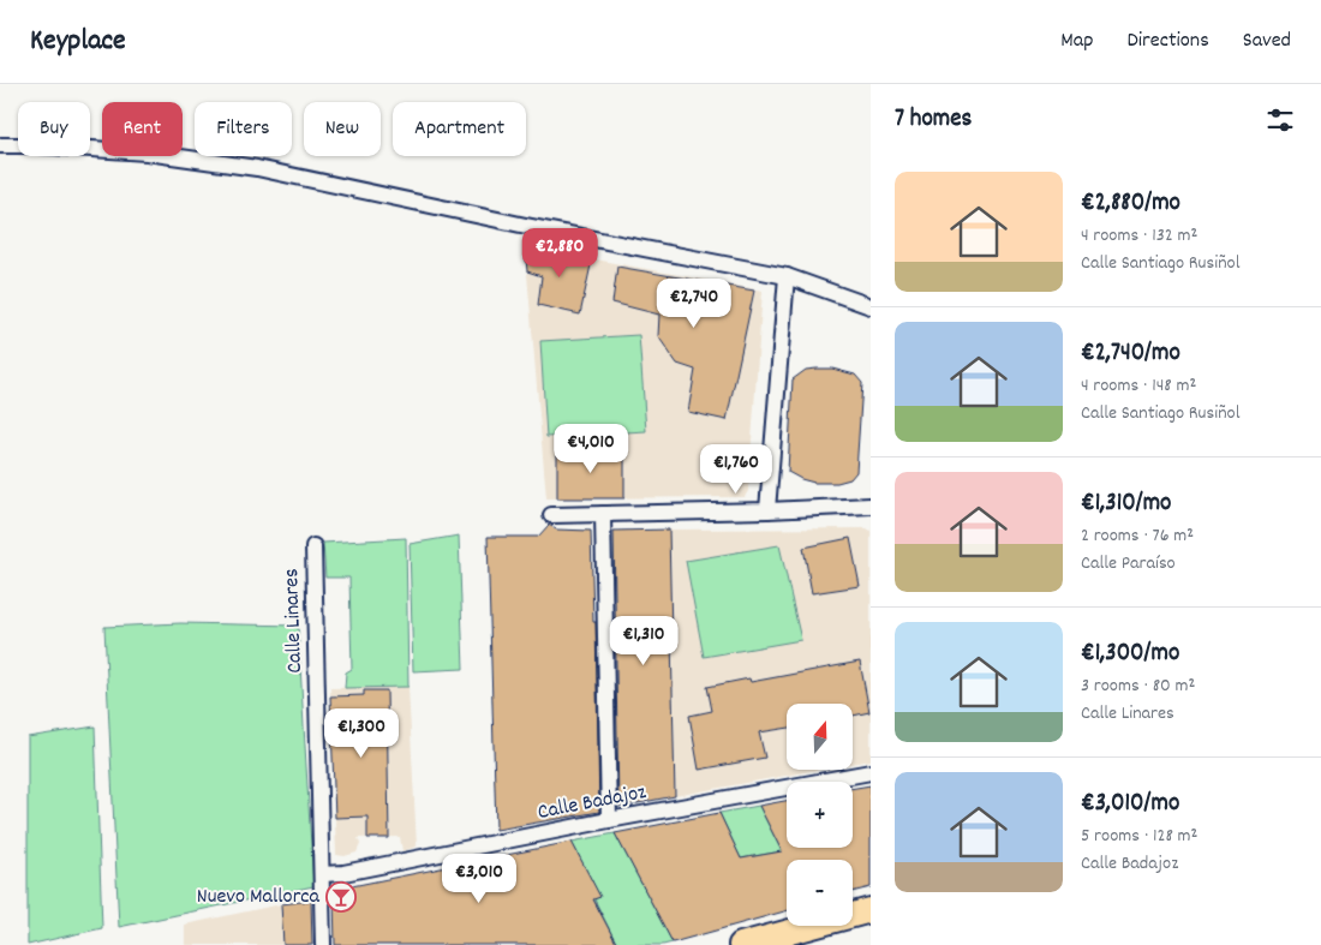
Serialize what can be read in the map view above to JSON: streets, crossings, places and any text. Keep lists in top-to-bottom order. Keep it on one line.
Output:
{"streets":{"street":["Calle Linares","Calle Badajoz"]},"crossings":[["Calle Linares","Calle Badajoz"]],"places":{"bar":["Nuevo Mallorca"]},"north":"top","page":{"header":"Keyplace","nav":["Map","Directions","Saved"],"heading":"7 homes","chip":["Buy","Rent","Filters","New","Apartment"],"list":[{"name":"€2,880/mo","note":"4 rooms · 132 m² · Calle Santiago Rusiñol"},{"name":"€2,740/mo","note":"4 rooms · 148 m² · Calle Santiago Rusiñol"},{"name":"€1,310/mo","note":"2 rooms · 76 m² · Calle Paraíso"},{"name":"€1,300/mo","note":"3 rooms · 80 m² · Calle Linares"},{"name":"€3,010/mo","note":"5 rooms · 128 m² · Calle Badajoz"}],"price":["€2,880","€2,740","€4,010","€1,760","€1,310","€1,300","€3,010"],"map_buttons":["+","−"]}}
